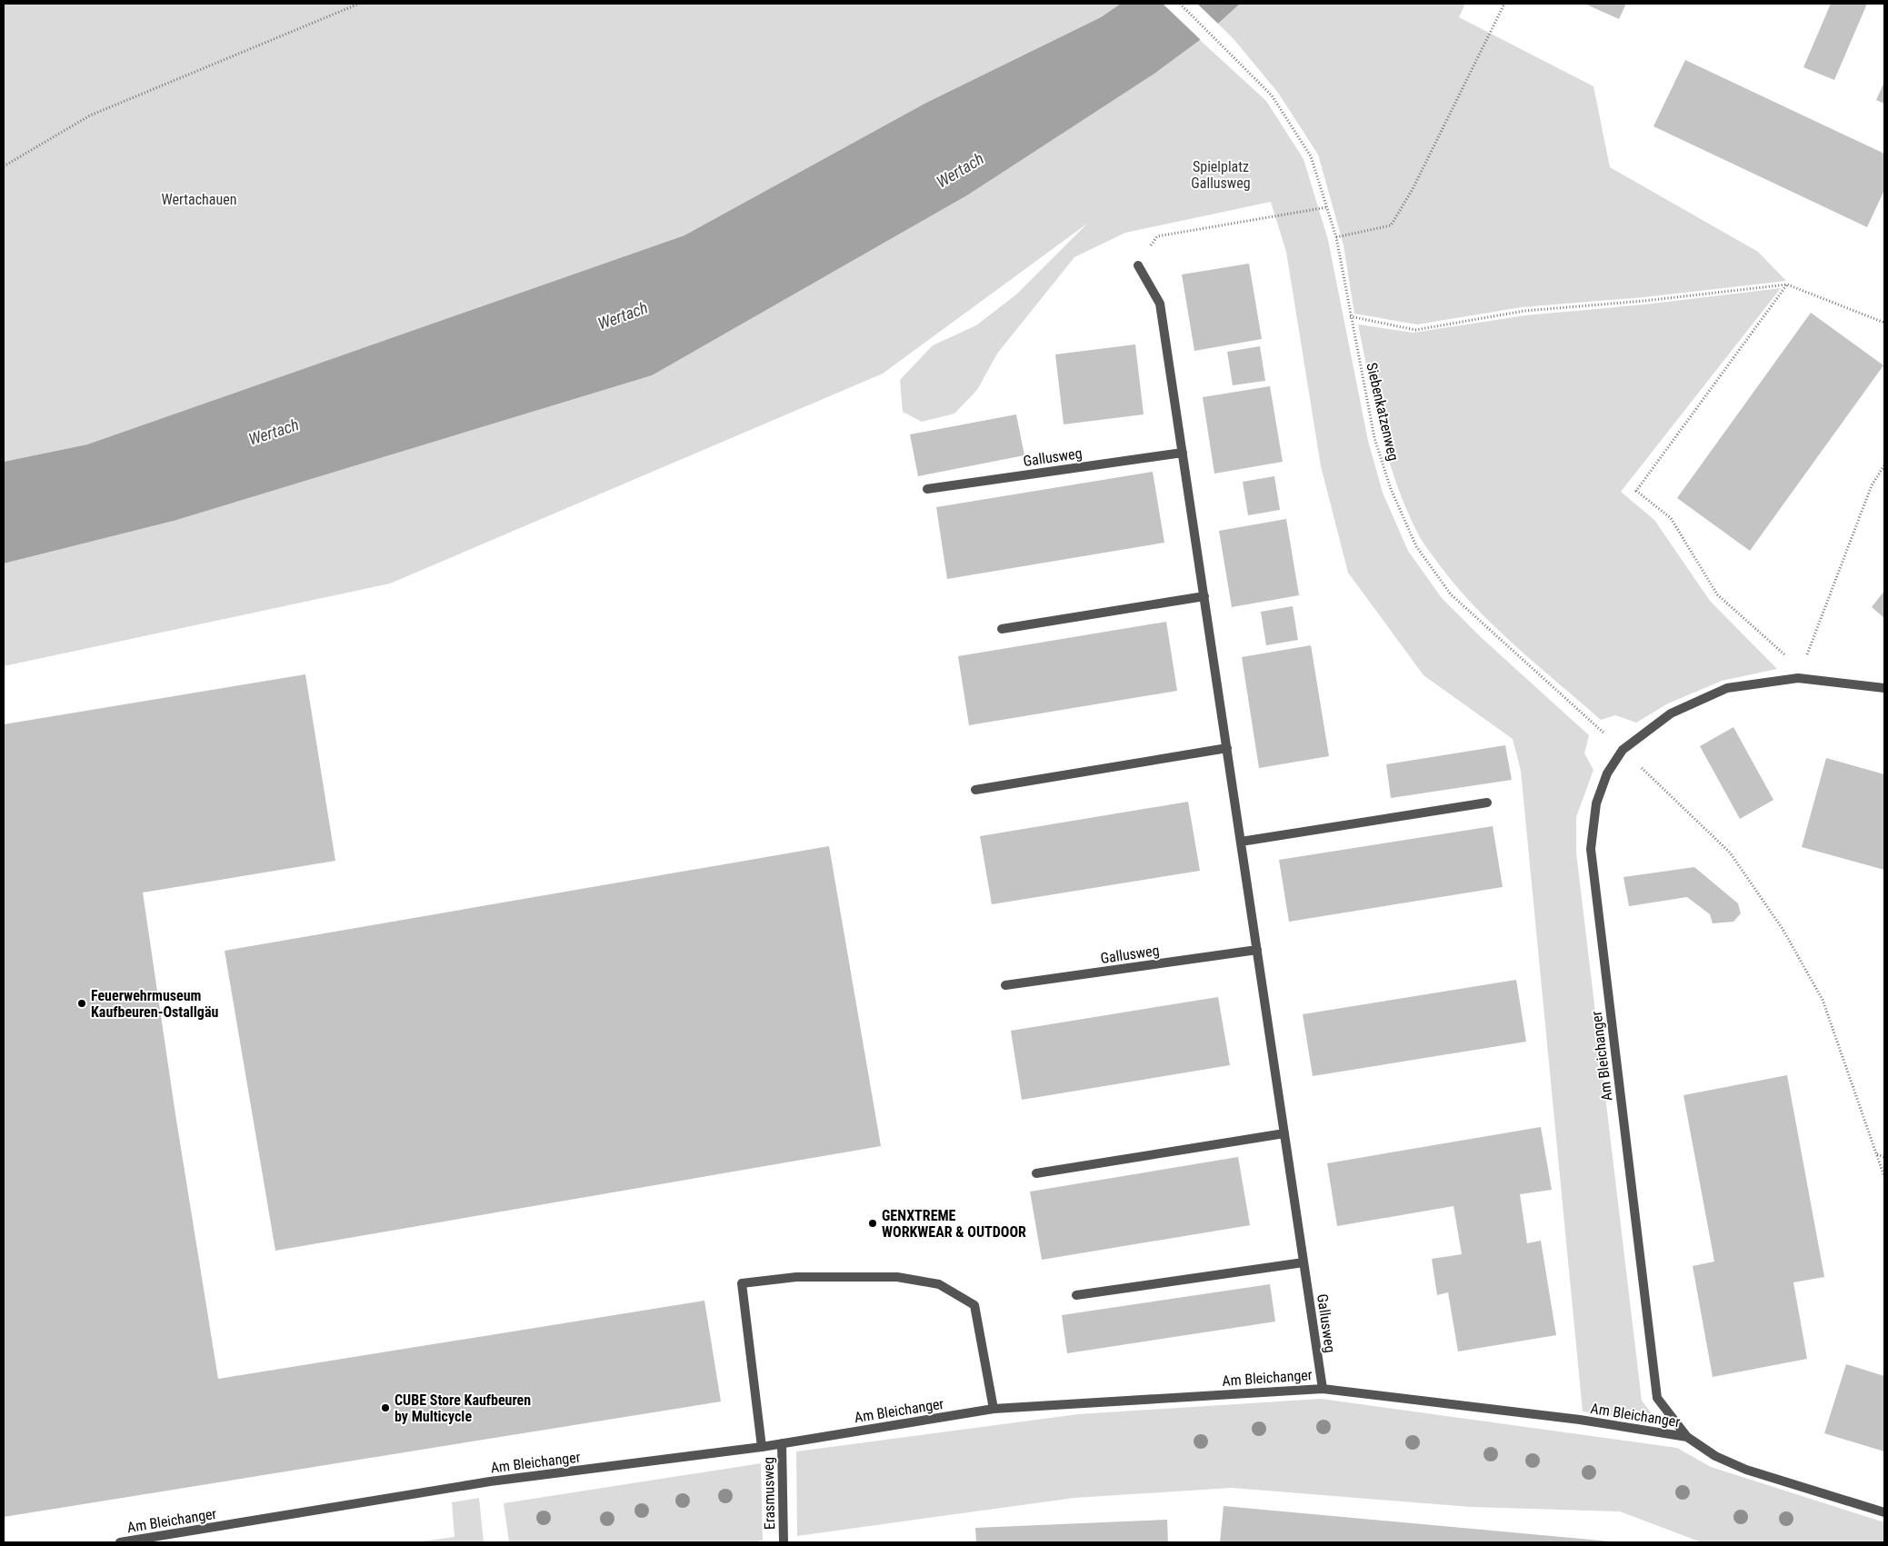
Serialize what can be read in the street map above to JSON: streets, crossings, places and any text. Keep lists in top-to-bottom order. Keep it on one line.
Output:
{"streets":{"street":["Gallusweg","Am Bleichanger","Erasmusweg"],"path":["Siebenkatzenweg"]},"crossings":[["Siebenkatzenweg","Am Bleichanger"],["Gallusweg","Am Bleichanger"],["Am Bleichanger","Erasmusweg"]],"water":["Wertach"],"parks":["Spielplatz Gallusweg","Wertachauen"],"places":["Feuerwehrmuseum Kaufbeuren-Ostallgäu","GENXTREME WORKWEAR & OUTDOOR","CUBE Store Kaufbeuren by Multicycle"]}
